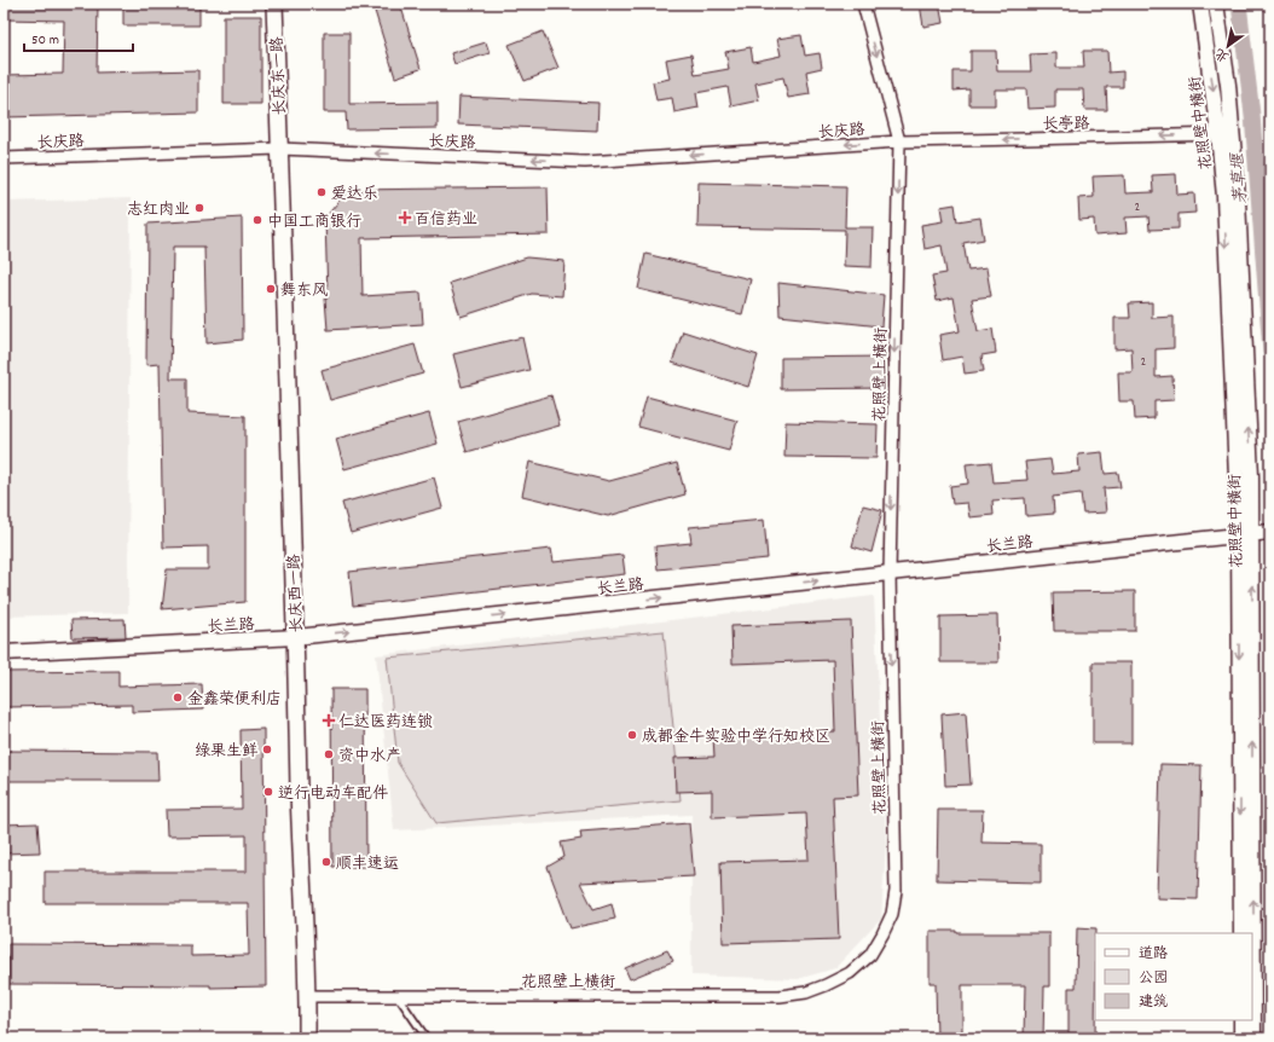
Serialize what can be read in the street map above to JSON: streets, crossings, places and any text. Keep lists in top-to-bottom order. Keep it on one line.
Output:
{"streets":{"main road":["长庆东一路","长庆西一路"],"street":["长亭路","花照壁中横街","长庆路","花照壁上横街","长兰路"]},"crossings":[["长庆东一路","长庆路"],["长庆东一路","长庆西一路"],["长亭路","花照壁中横街"],["长亭路","长庆路"],["长亭路","花照壁上横街"],["花照壁中横街","长兰路"],["长庆路","花照壁上横街"],["长庆路","长庆西一路"],["花照壁上横街","长兰路"],["花照壁上横街","长庆西一路"],["长兰路","长庆西一路"]],"one_way":["长亭路","长庆路","长兰路"],"water":["茅草堰"],"places":{"other":["爱达乐","志红肉业","中国工商银行","舞东风","金鑫荣便利店","成都金牛实验中学行知校区","绿果生鲜","资中水产","逆行电动车配件","顺丰速运"],"health":["百信药业","仁达医药连锁"]},"house_numbers":["2","2"],"legend":["道路","公园","建筑"],"scale_bar":"50 m","north":"bottom left"}
